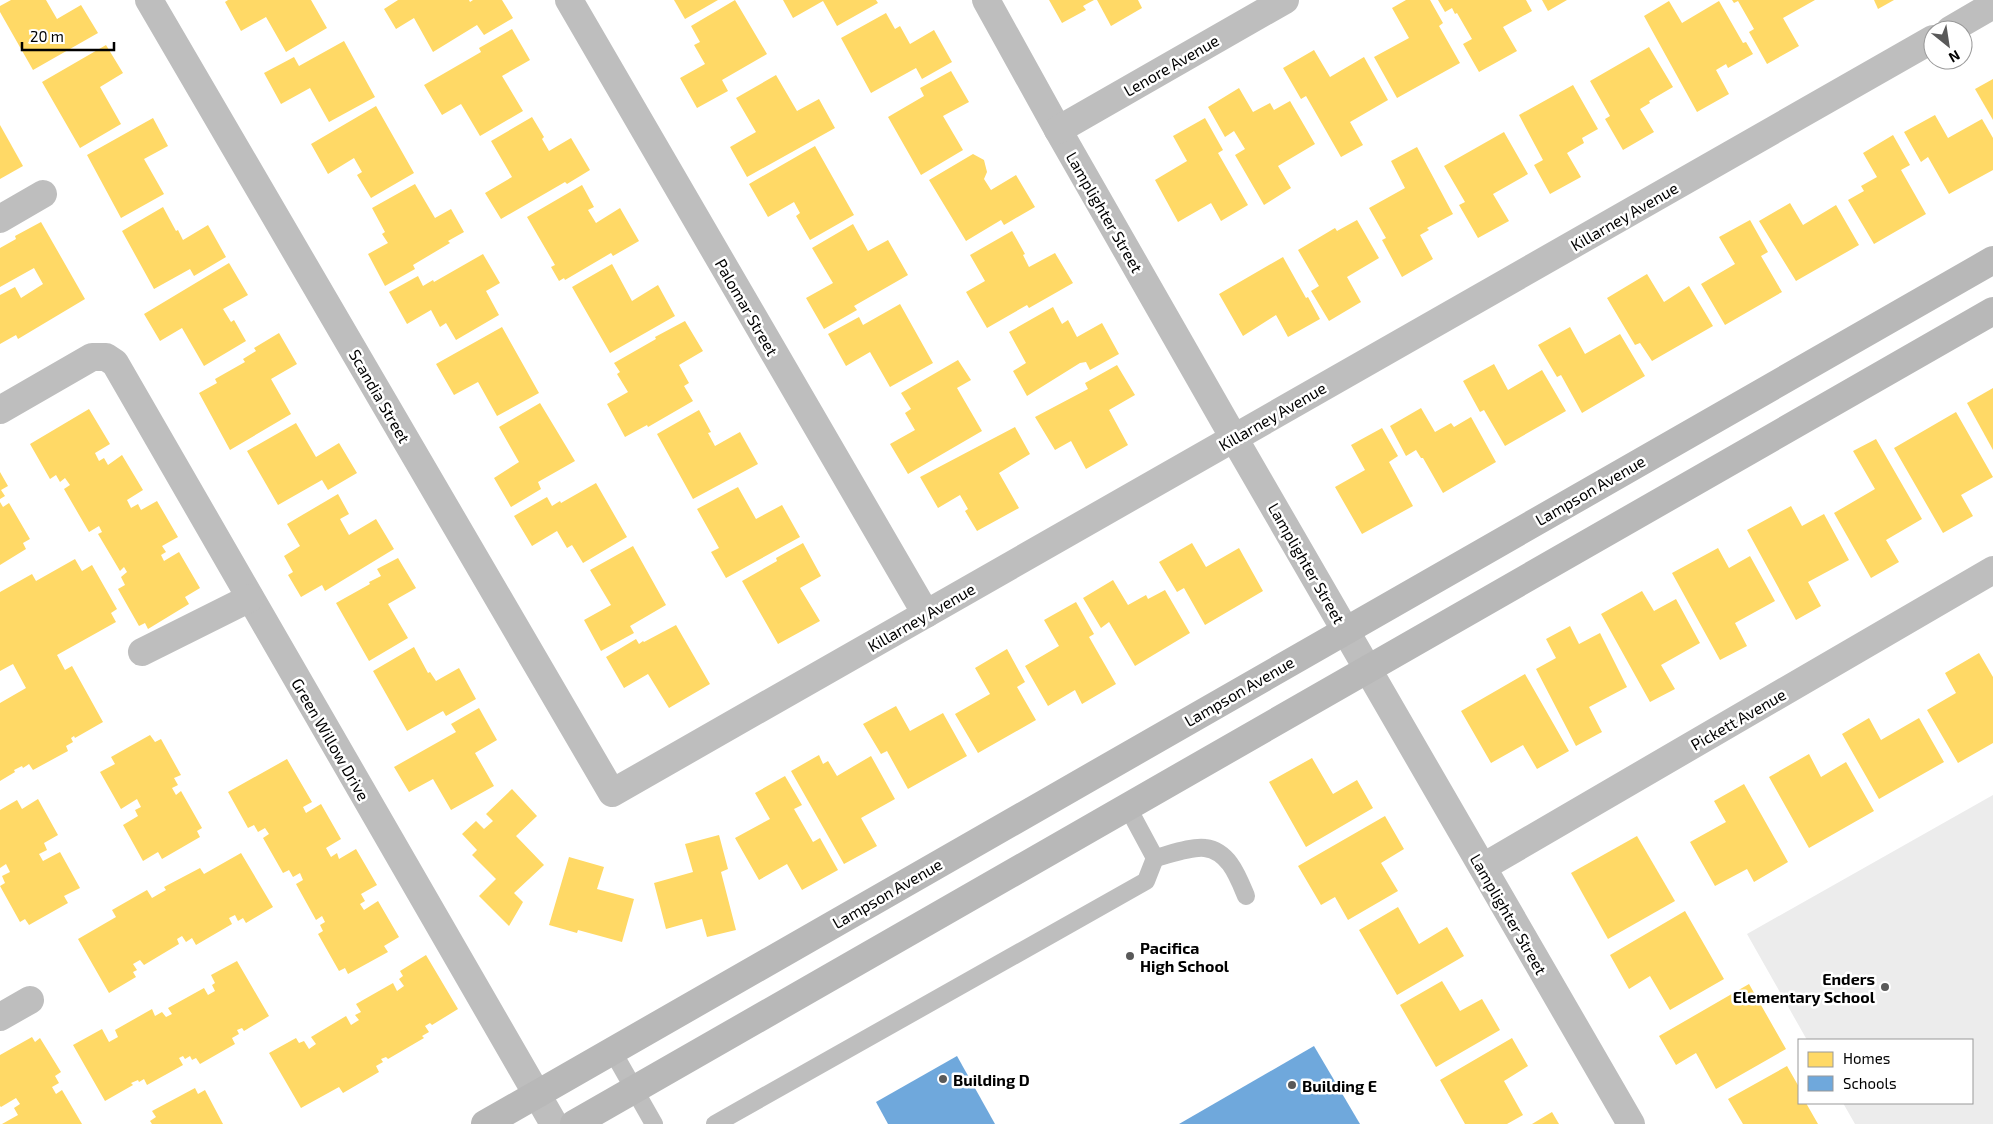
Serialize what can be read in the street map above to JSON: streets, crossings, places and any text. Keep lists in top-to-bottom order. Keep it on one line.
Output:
{"streets":{"main road":["Lampson Avenue"],"street":["Lenore Avenue","Lamplighter Street","Killarney Avenue","Palomar Street","Scandia Street","Pickett Avenue","Green Willow Drive"]},"crossings":[["Lenore Avenue","Lamplighter Street"],["Lamplighter Street","Killarney Avenue"],["Lamplighter Street","Lampson Avenue"],["Lamplighter Street","Pickett Avenue"],["Killarney Avenue","Palomar Street"],["Killarney Avenue","Scandia Street"],["Lampson Avenue","Green Willow Drive"]],"places":["Pacifica High School","Enders Elementary School","Building D","Building E"],"legend":["Homes","Schools"],"scale_bar":"20 m","north":"bottom right"}
